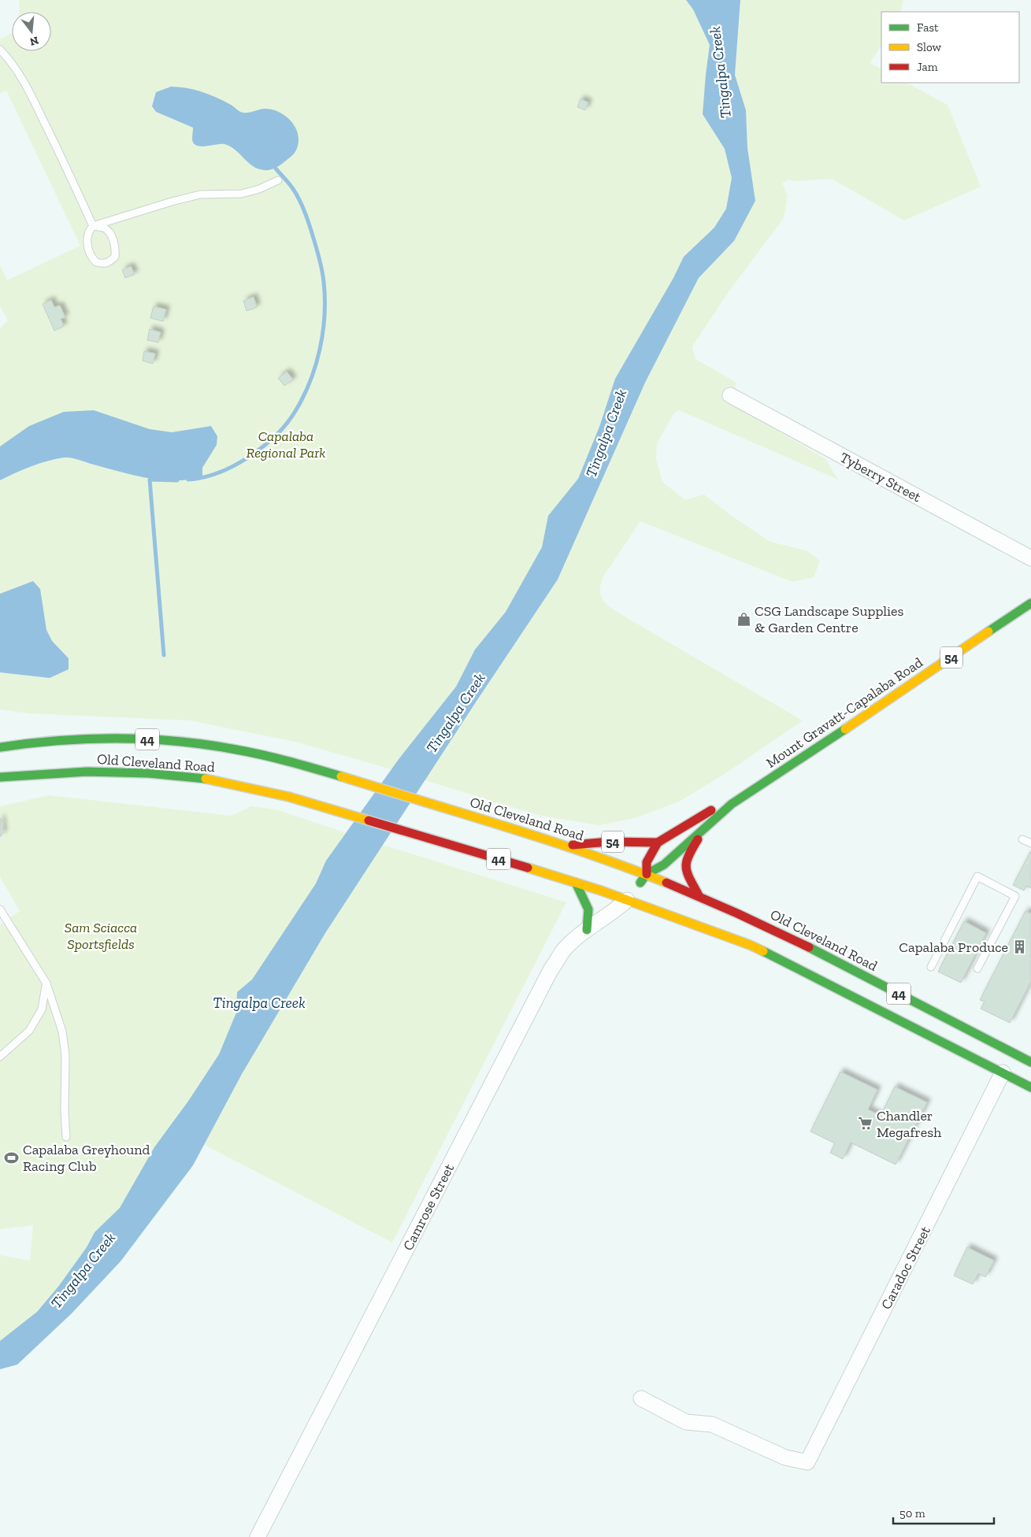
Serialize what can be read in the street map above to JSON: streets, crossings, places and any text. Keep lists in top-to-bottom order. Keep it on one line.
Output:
{"streets":{"main road":["54","Mount Gravatt-Capalaba Road","44","Old Cleveland Road"],"street":["Tyberry Street","Camrose Street","Caradoc Street"]},"crossings":[["54","Mount Gravatt-Capalaba Road"],["54","Old Cleveland Road"],["Mount Gravatt-Capalaba Road","Old Cleveland Road"],["Mount Gravatt-Capalaba Road","Camrose Street"],["Old Cleveland Road","Camrose Street"],["Old Cleveland Road","Caradoc Street"]],"water":["Tingalpa Creek"],"parks":["Capalaba Regional Park","Sam Sciacca Sportsfields"],"places":{"shop":["CSG Landscape Supplies & Garden Centre"],"building":["Capalaba Produce"],"supermarket":["Chandler Megafresh"],"sports":["Capalaba Greyhound Racing Club"]},"legend":["Fast","Slow","Jam"],"scale_bar":"50 m","north":"bottom"}
